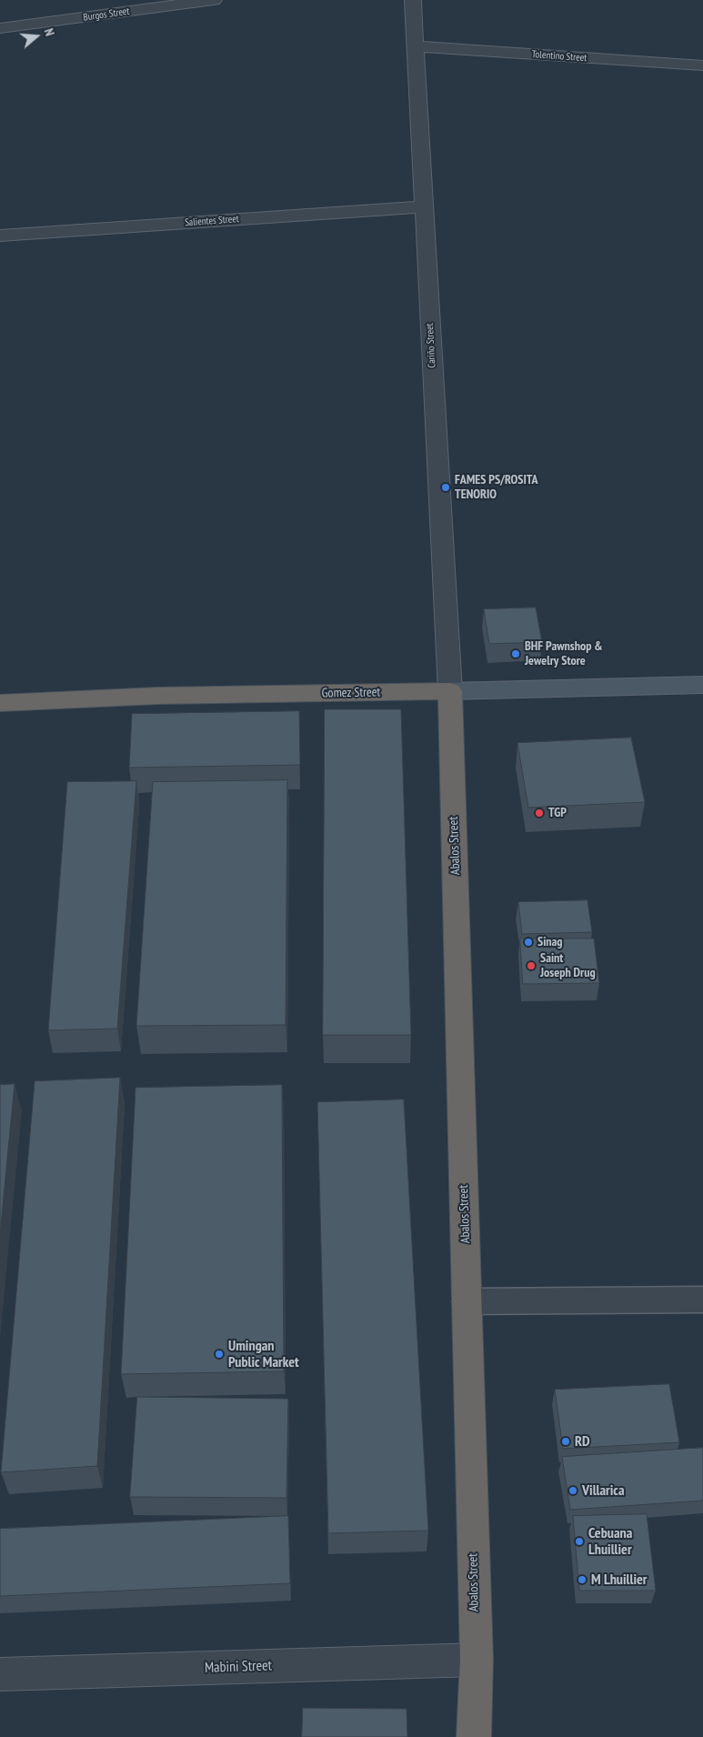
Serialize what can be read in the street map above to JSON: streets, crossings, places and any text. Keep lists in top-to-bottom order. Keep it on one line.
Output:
{"streets":{"highway":["Gomez Street","Abalos Street"],"street":["Burgos Street","Tolentino Street","Salientes Street","Cariño Street","Mabini Street"]},"crossings":[["Tolentino Street","Cariño Street"],["Salientes Street","Cariño Street"],["Cariño Street","Gomez Street"],["Cariño Street","Abalos Street"],["Gomez Street","Abalos Street"],["Abalos Street","Mabini Street"]],"places":["FAMES PS/ROSITA TENORIO","BHF Pawnshop & Jewelry Store","TGP","Sinag","Saint Joseph Drug","Umingan Public Market","RD","Villarica","Cebuana Lhuillier","M Lhuillier"],"north":"right"}
